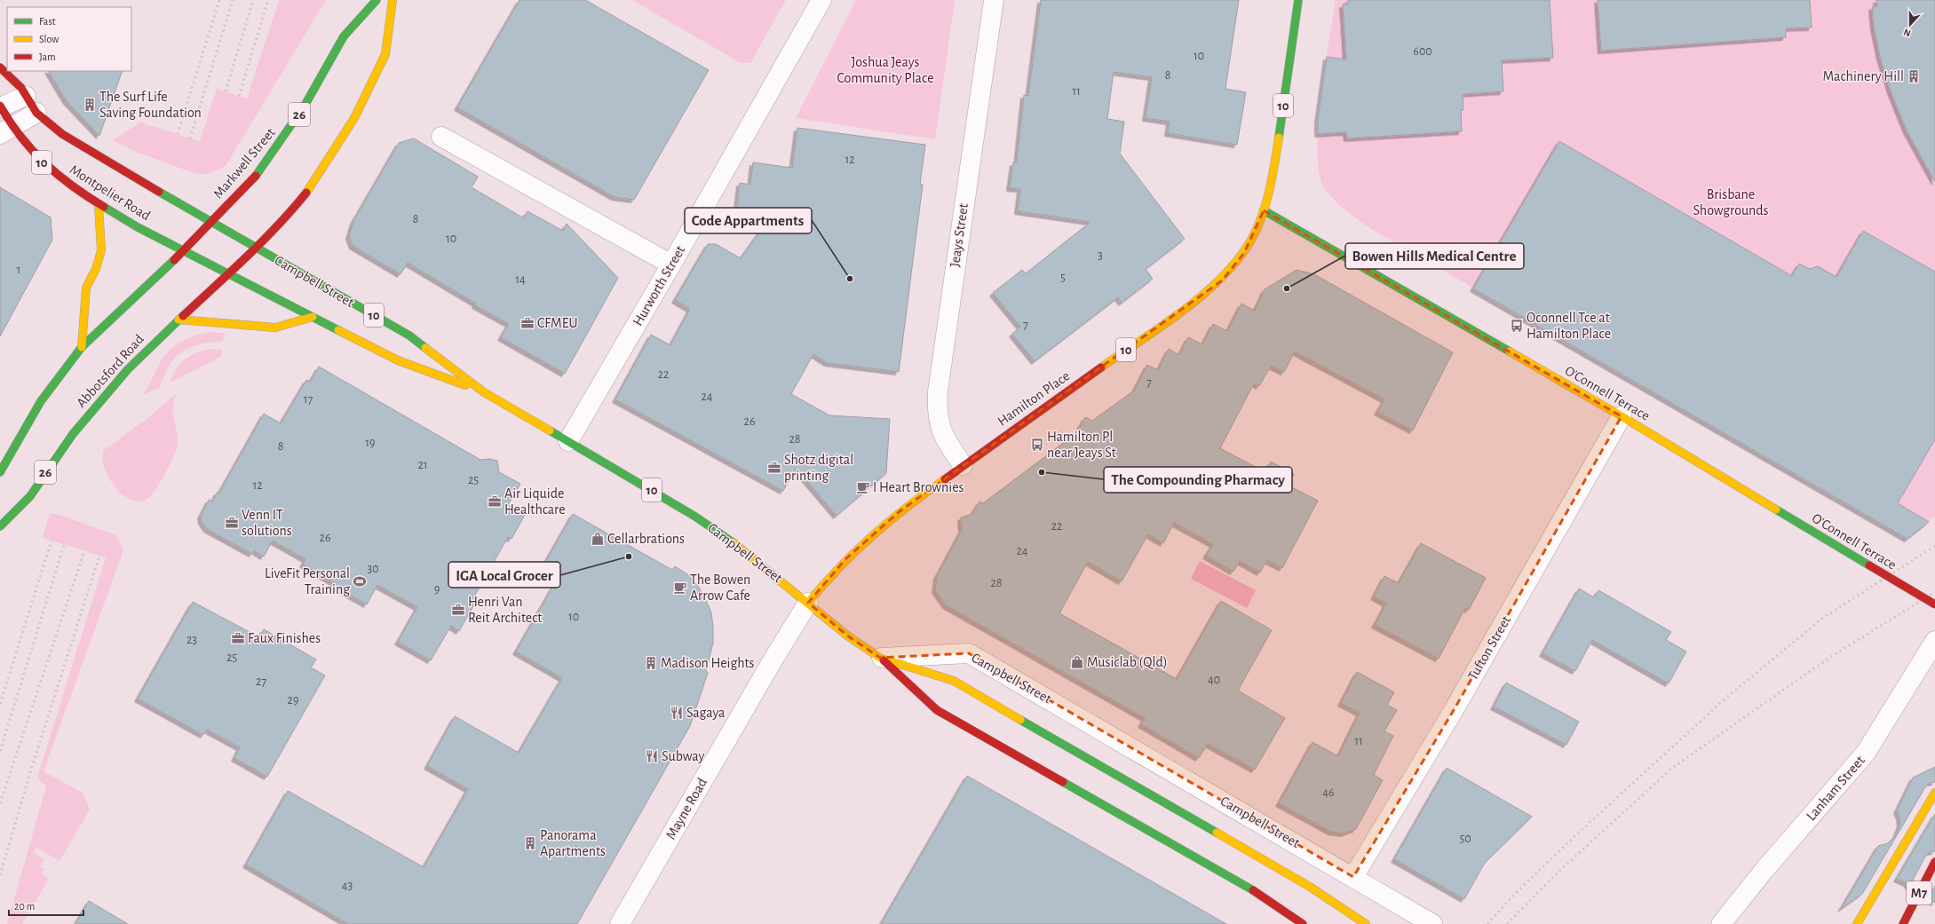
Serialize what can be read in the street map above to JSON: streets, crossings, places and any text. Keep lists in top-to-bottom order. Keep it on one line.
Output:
{"streets":{"main road":["10","26","Markwell Street","Montpelier Road","Campbell Street","Abbotsford Road","O'Connell Terrace","Hamilton Place","M7"],"street":["Jeays Street","Hurworth Street","Tufton Street","Lanham Street","Mayne Road"]},"crossings":[["10","O'Connell Terrace"],["10","Hamilton Place"],["26","Markwell Street"],["26","Montpelier Road"],["26","Campbell Street"],["26","Abbotsford Road"],["Markwell Street","Montpelier Road"],["Markwell Street","Campbell Street"],["Montpelier Road","Campbell Street"],["Montpelier Road","Abbotsford Road"],["Jeays Street","Hamilton Place"],["Campbell Street","Hurworth Street"],["Campbell Street","Abbotsford Road"],["Campbell Street","Hamilton Place"],["Campbell Street","Tufton Street"],["Campbell Street","Mayne Road"],["O'Connell Terrace","Hamilton Place"],["O'Connell Terrace","Tufton Street"],["Hamilton Place","Mayne Road"]],"parks":["Joshua Jeays Community Place","Brisbane Showgrounds"],"places":{"building":["Machinery Hill","The Surf Life Saving Foundation","Madison Heights","Panorama Apartments"],"other":["Code Appartments","Bowen Hills Medical Centre","The Compounding Pharmacy","IGA Local Grocer"],"office":["CFMEU","Shotz digital printing","Air Liquide Healthcare","Venn IT solutions","Henri Van Reit Architect","Faux Finishes"],"bus stop":["Oconnell Tce at Hamilton Place","Hamilton Pl near Jeays St"],"cafe":["I Heart Brownies","The Bowen Arrow Cafe"],"shop":["Cellarbrations","Musiclab (Qld)"],"sports":["LiveFit Personal Training"],"restaurant":["Sagaya","Subway"]},"house_numbers":["600","10","8","11","12","8","10","3","1","5","14","7","22","7","24","17","26","28","19","8","21","25","12","22","26","24","30","28","9","10","23","25","40","27","29","11","46","50","43"],"legend":["Fast","Slow","Jam"],"scale_bar":"20 m","north":"bottom"}
